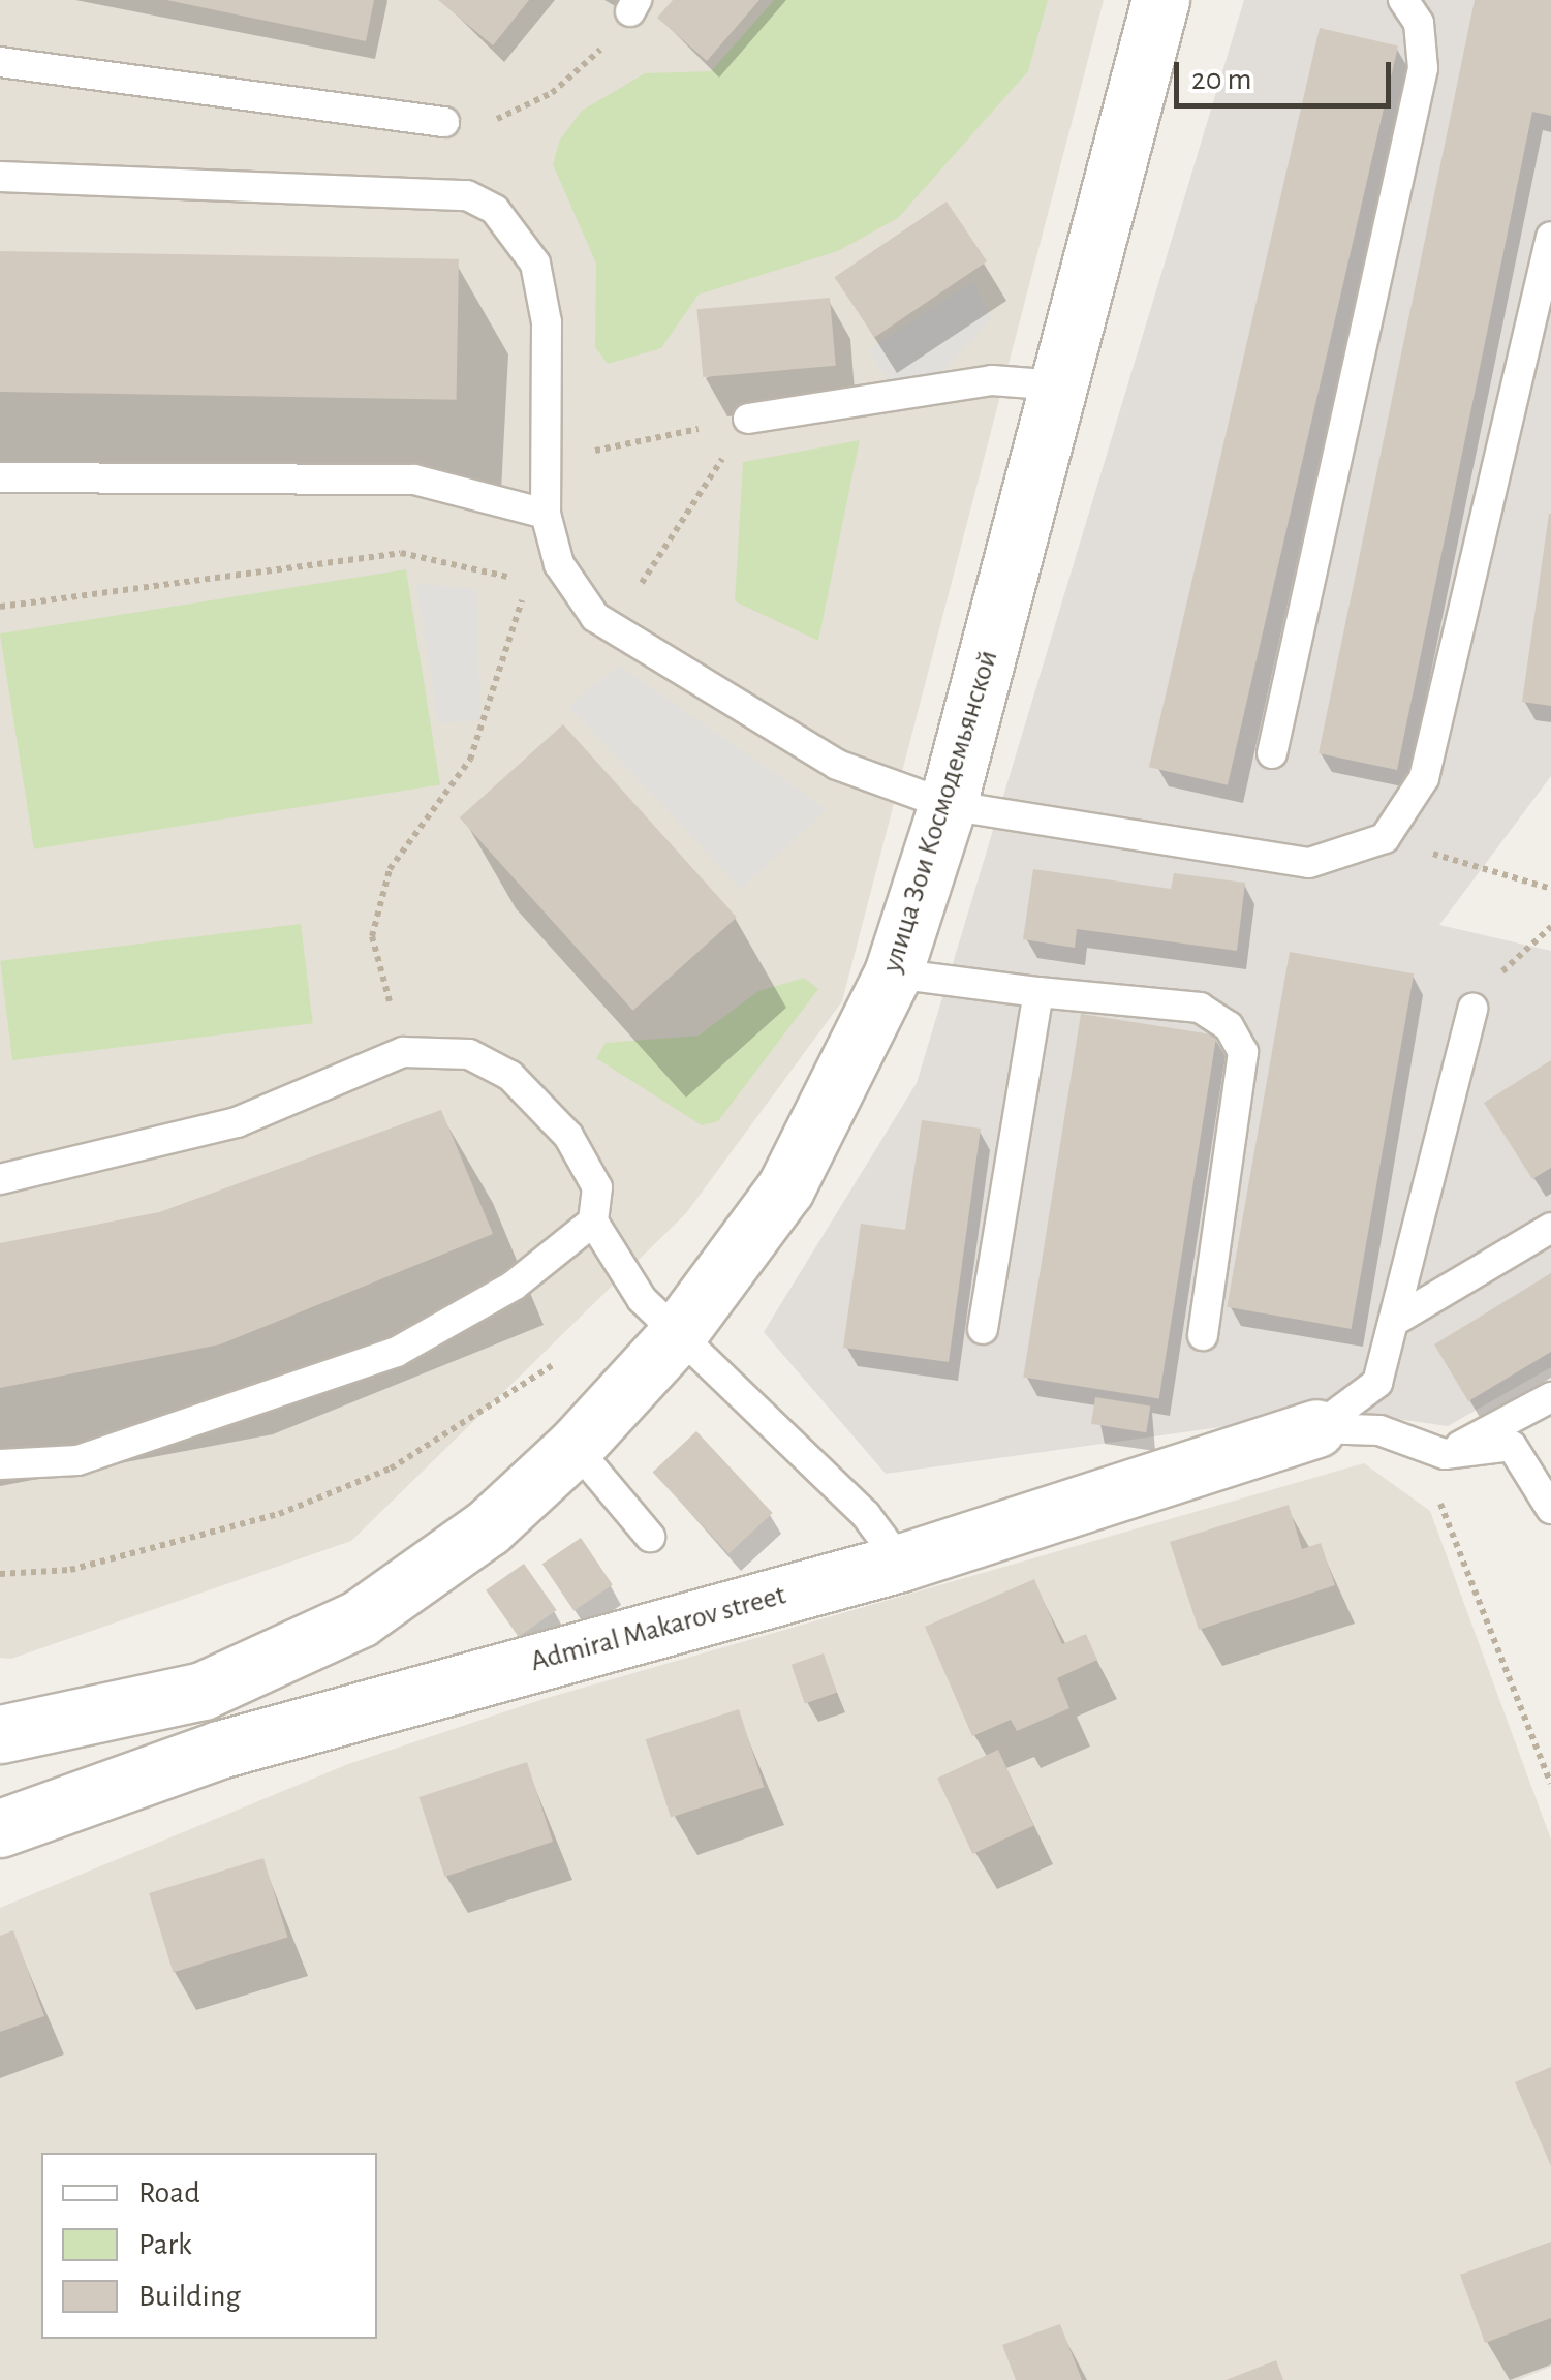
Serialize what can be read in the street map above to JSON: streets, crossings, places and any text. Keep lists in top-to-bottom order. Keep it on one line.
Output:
{"streets":{"street":["улица Зои Космодемьянской","Admiral Makarov street"]},"legend":["Road","Park","Building"],"scale_bar":"20 m"}
